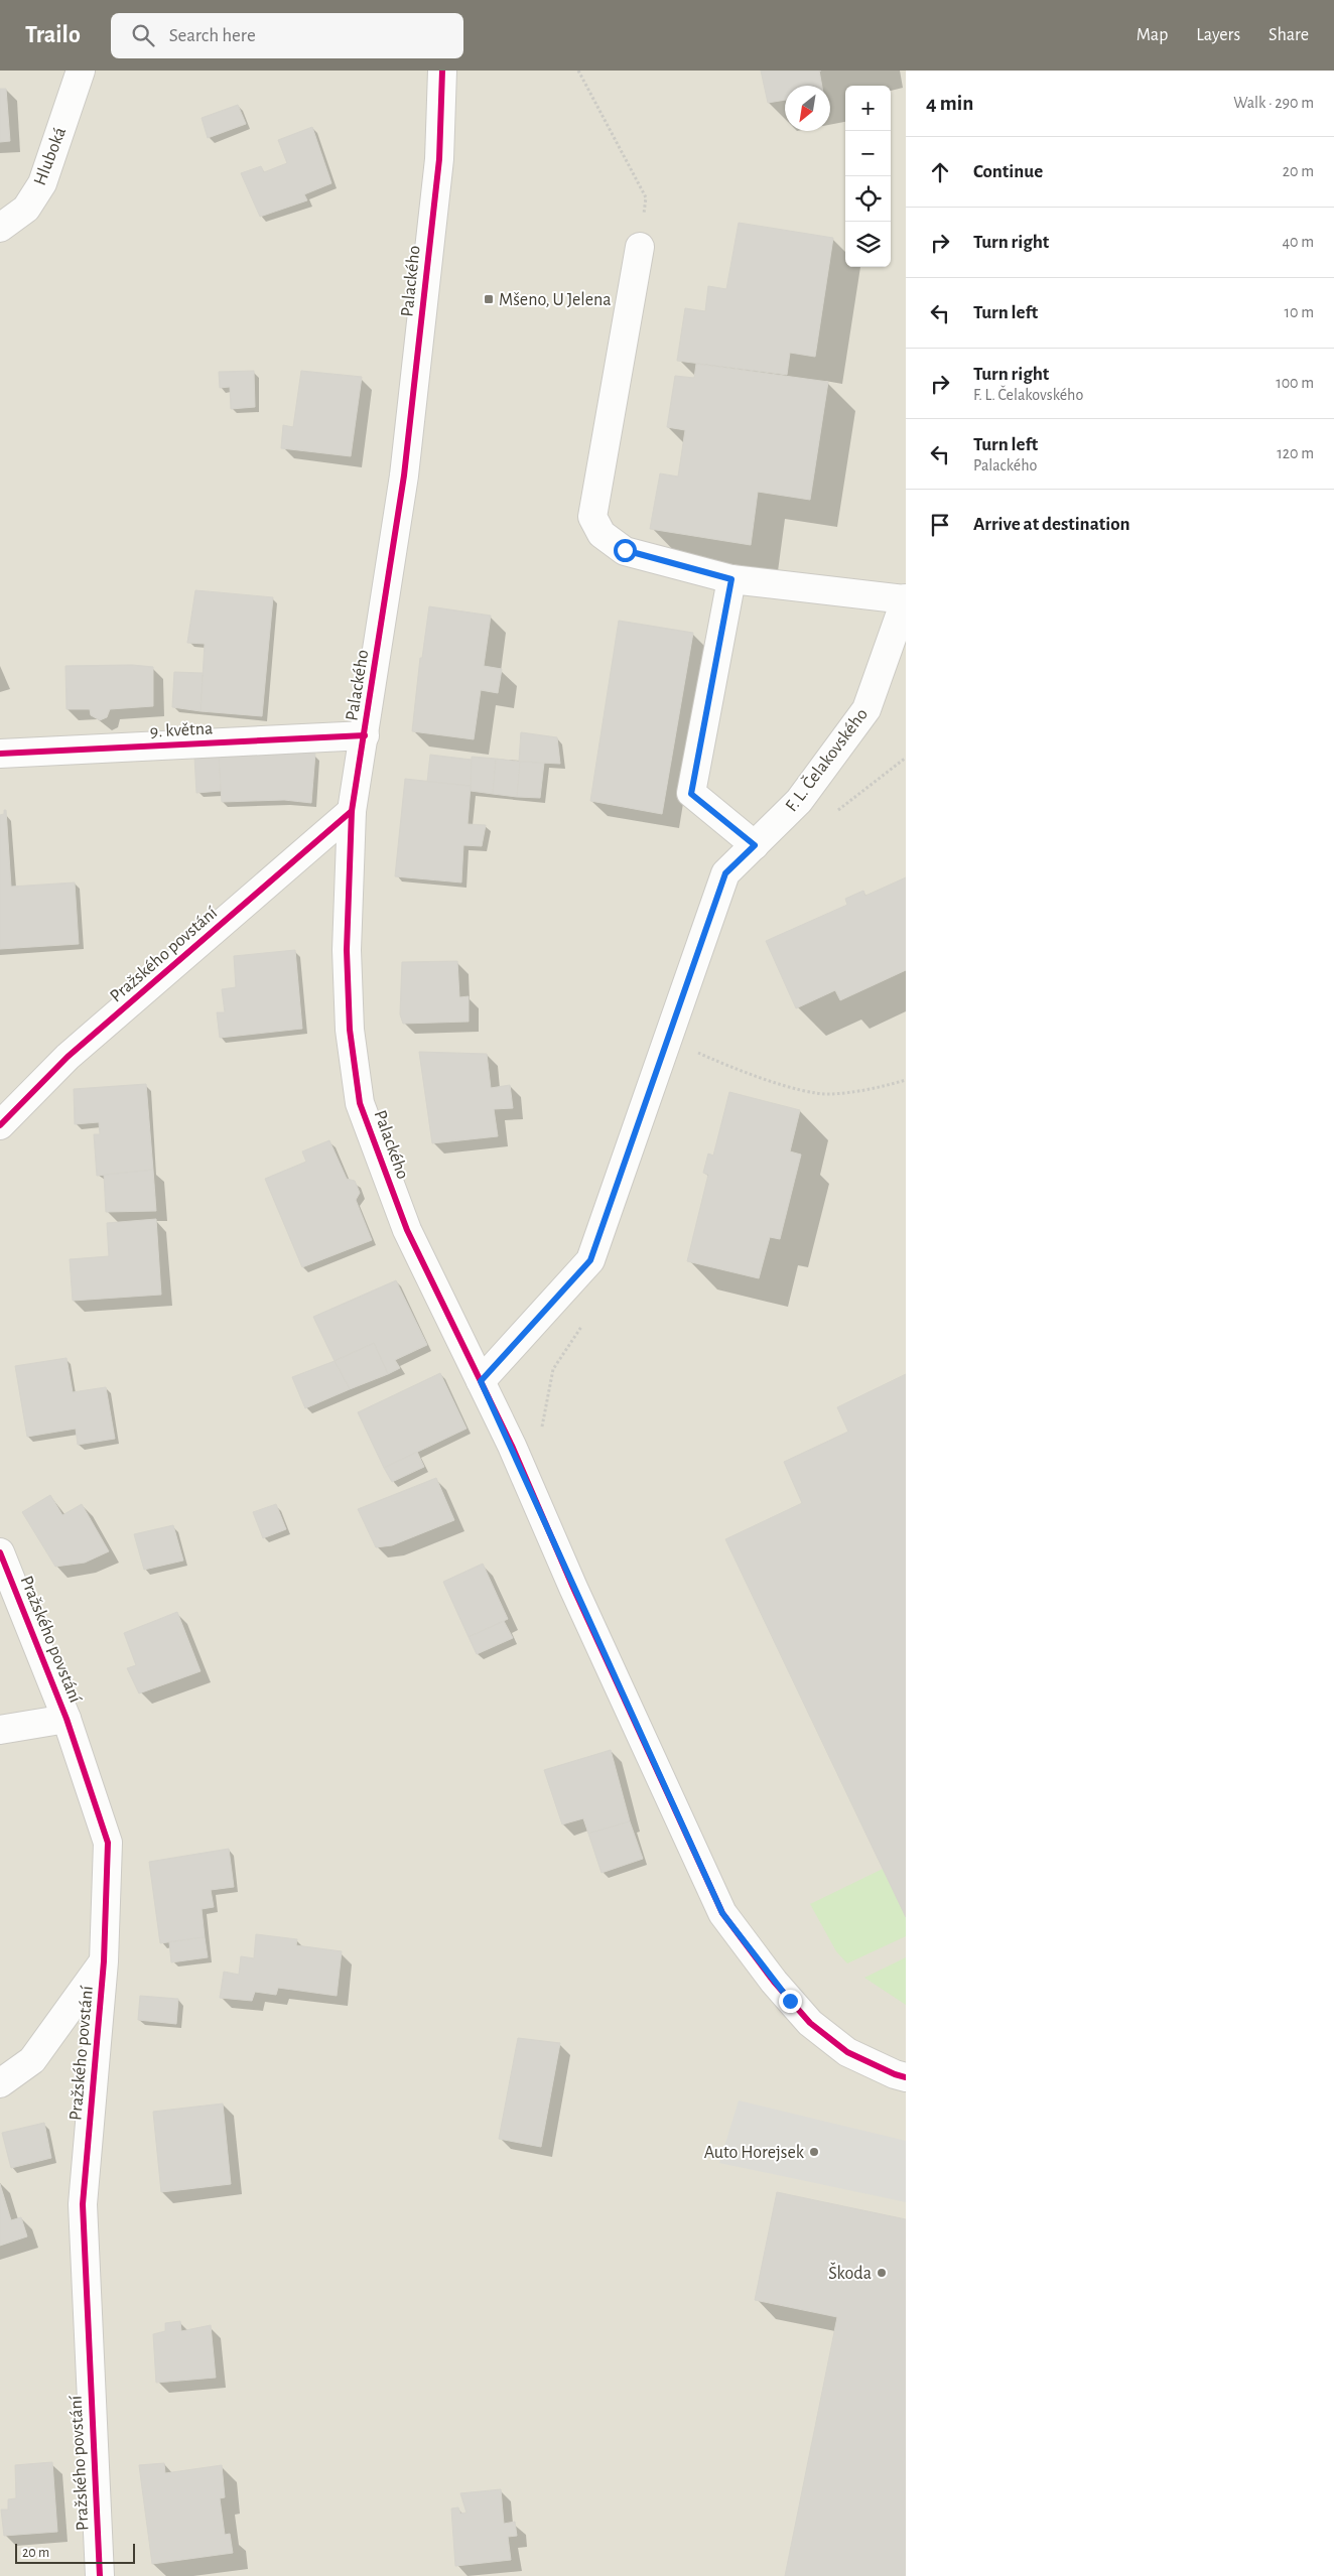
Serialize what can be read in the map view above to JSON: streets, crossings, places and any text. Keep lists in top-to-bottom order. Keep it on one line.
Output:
{"streets":{"street":["Hluboká","Palackého","9. května","F. L. Čelakovského","Pražského povstání"]},"crossings":[["Palackého","9. května"],["Palackého","F. L. Čelakovského"],["Palackého","Pražského povstání"]],"places":{"transit":["Mšeno, U Jelena"],"other":["Auto Horejsek","Škoda"]},"scale_bar":"20 m","north":"bottom left","page":{"header":"Trailo","search":"Search here","nav":["Map","Layers","Share"],"heading":["4 min","Walk · 290 m"],"map_buttons":["+","−"],"list":[["Continue","20 m"],["Turn right","40 m"],["Turn left","10 m"],["Turn right","F. L. Čelakovského","100 m"],["Turn left","Palackého","120 m"],"Arrive at destination"],"scale":"20 m"}}
